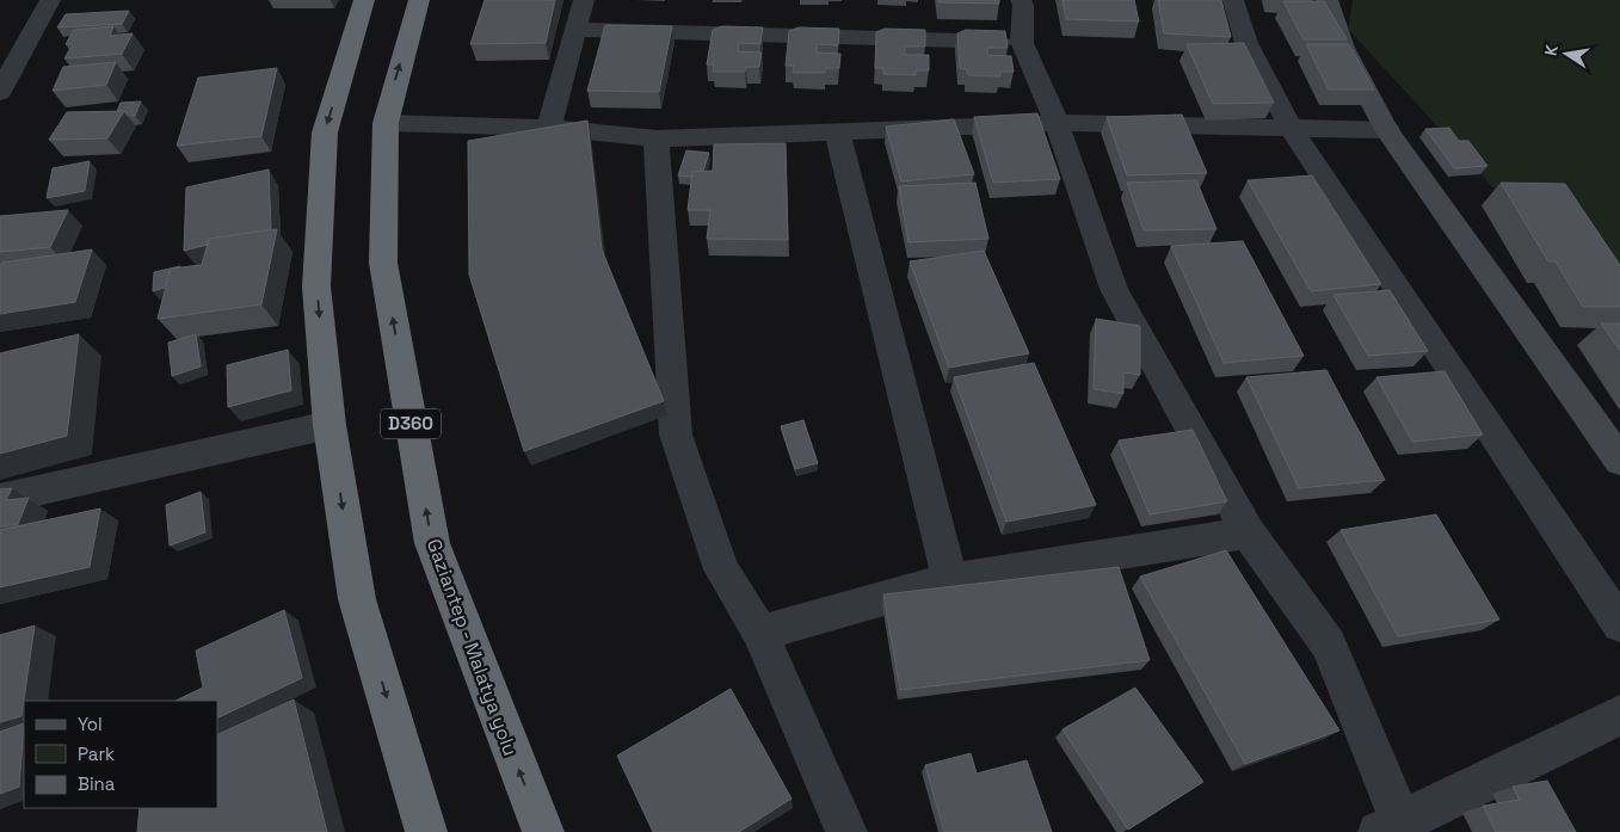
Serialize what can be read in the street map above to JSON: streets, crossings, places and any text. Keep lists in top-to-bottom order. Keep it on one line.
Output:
{"streets":{"highway":["D360","Gaziantep - Malatya yolu"]},"legend":["Yol","Park","Bina"],"north":"left"}
